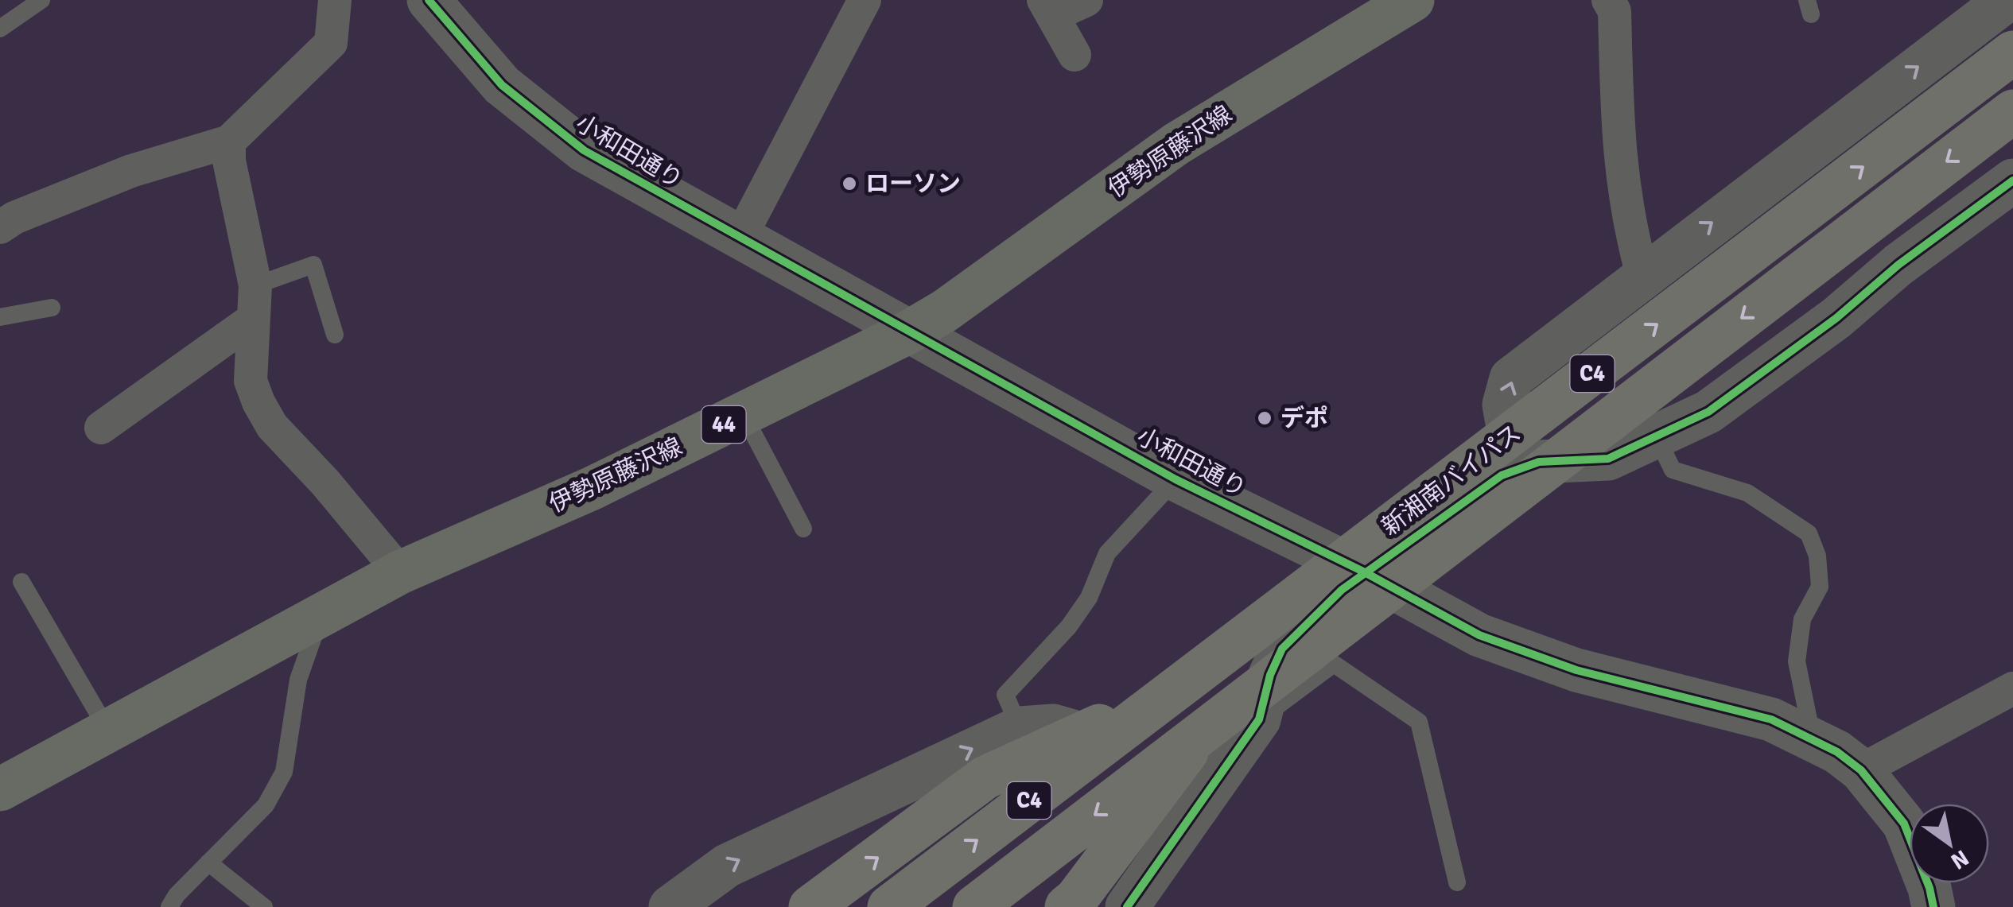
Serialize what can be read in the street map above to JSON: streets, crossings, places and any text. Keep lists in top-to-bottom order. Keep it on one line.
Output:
{"streets":{"highway":["C4","新湘南バイパス"],"main road":["伊勢原藤沢線","44"],"street":["小和田通り"]},"crossings":[["小和田通り","伊勢原藤沢線"]],"places":["ローソン","デポ"],"north":"bottom right"}
